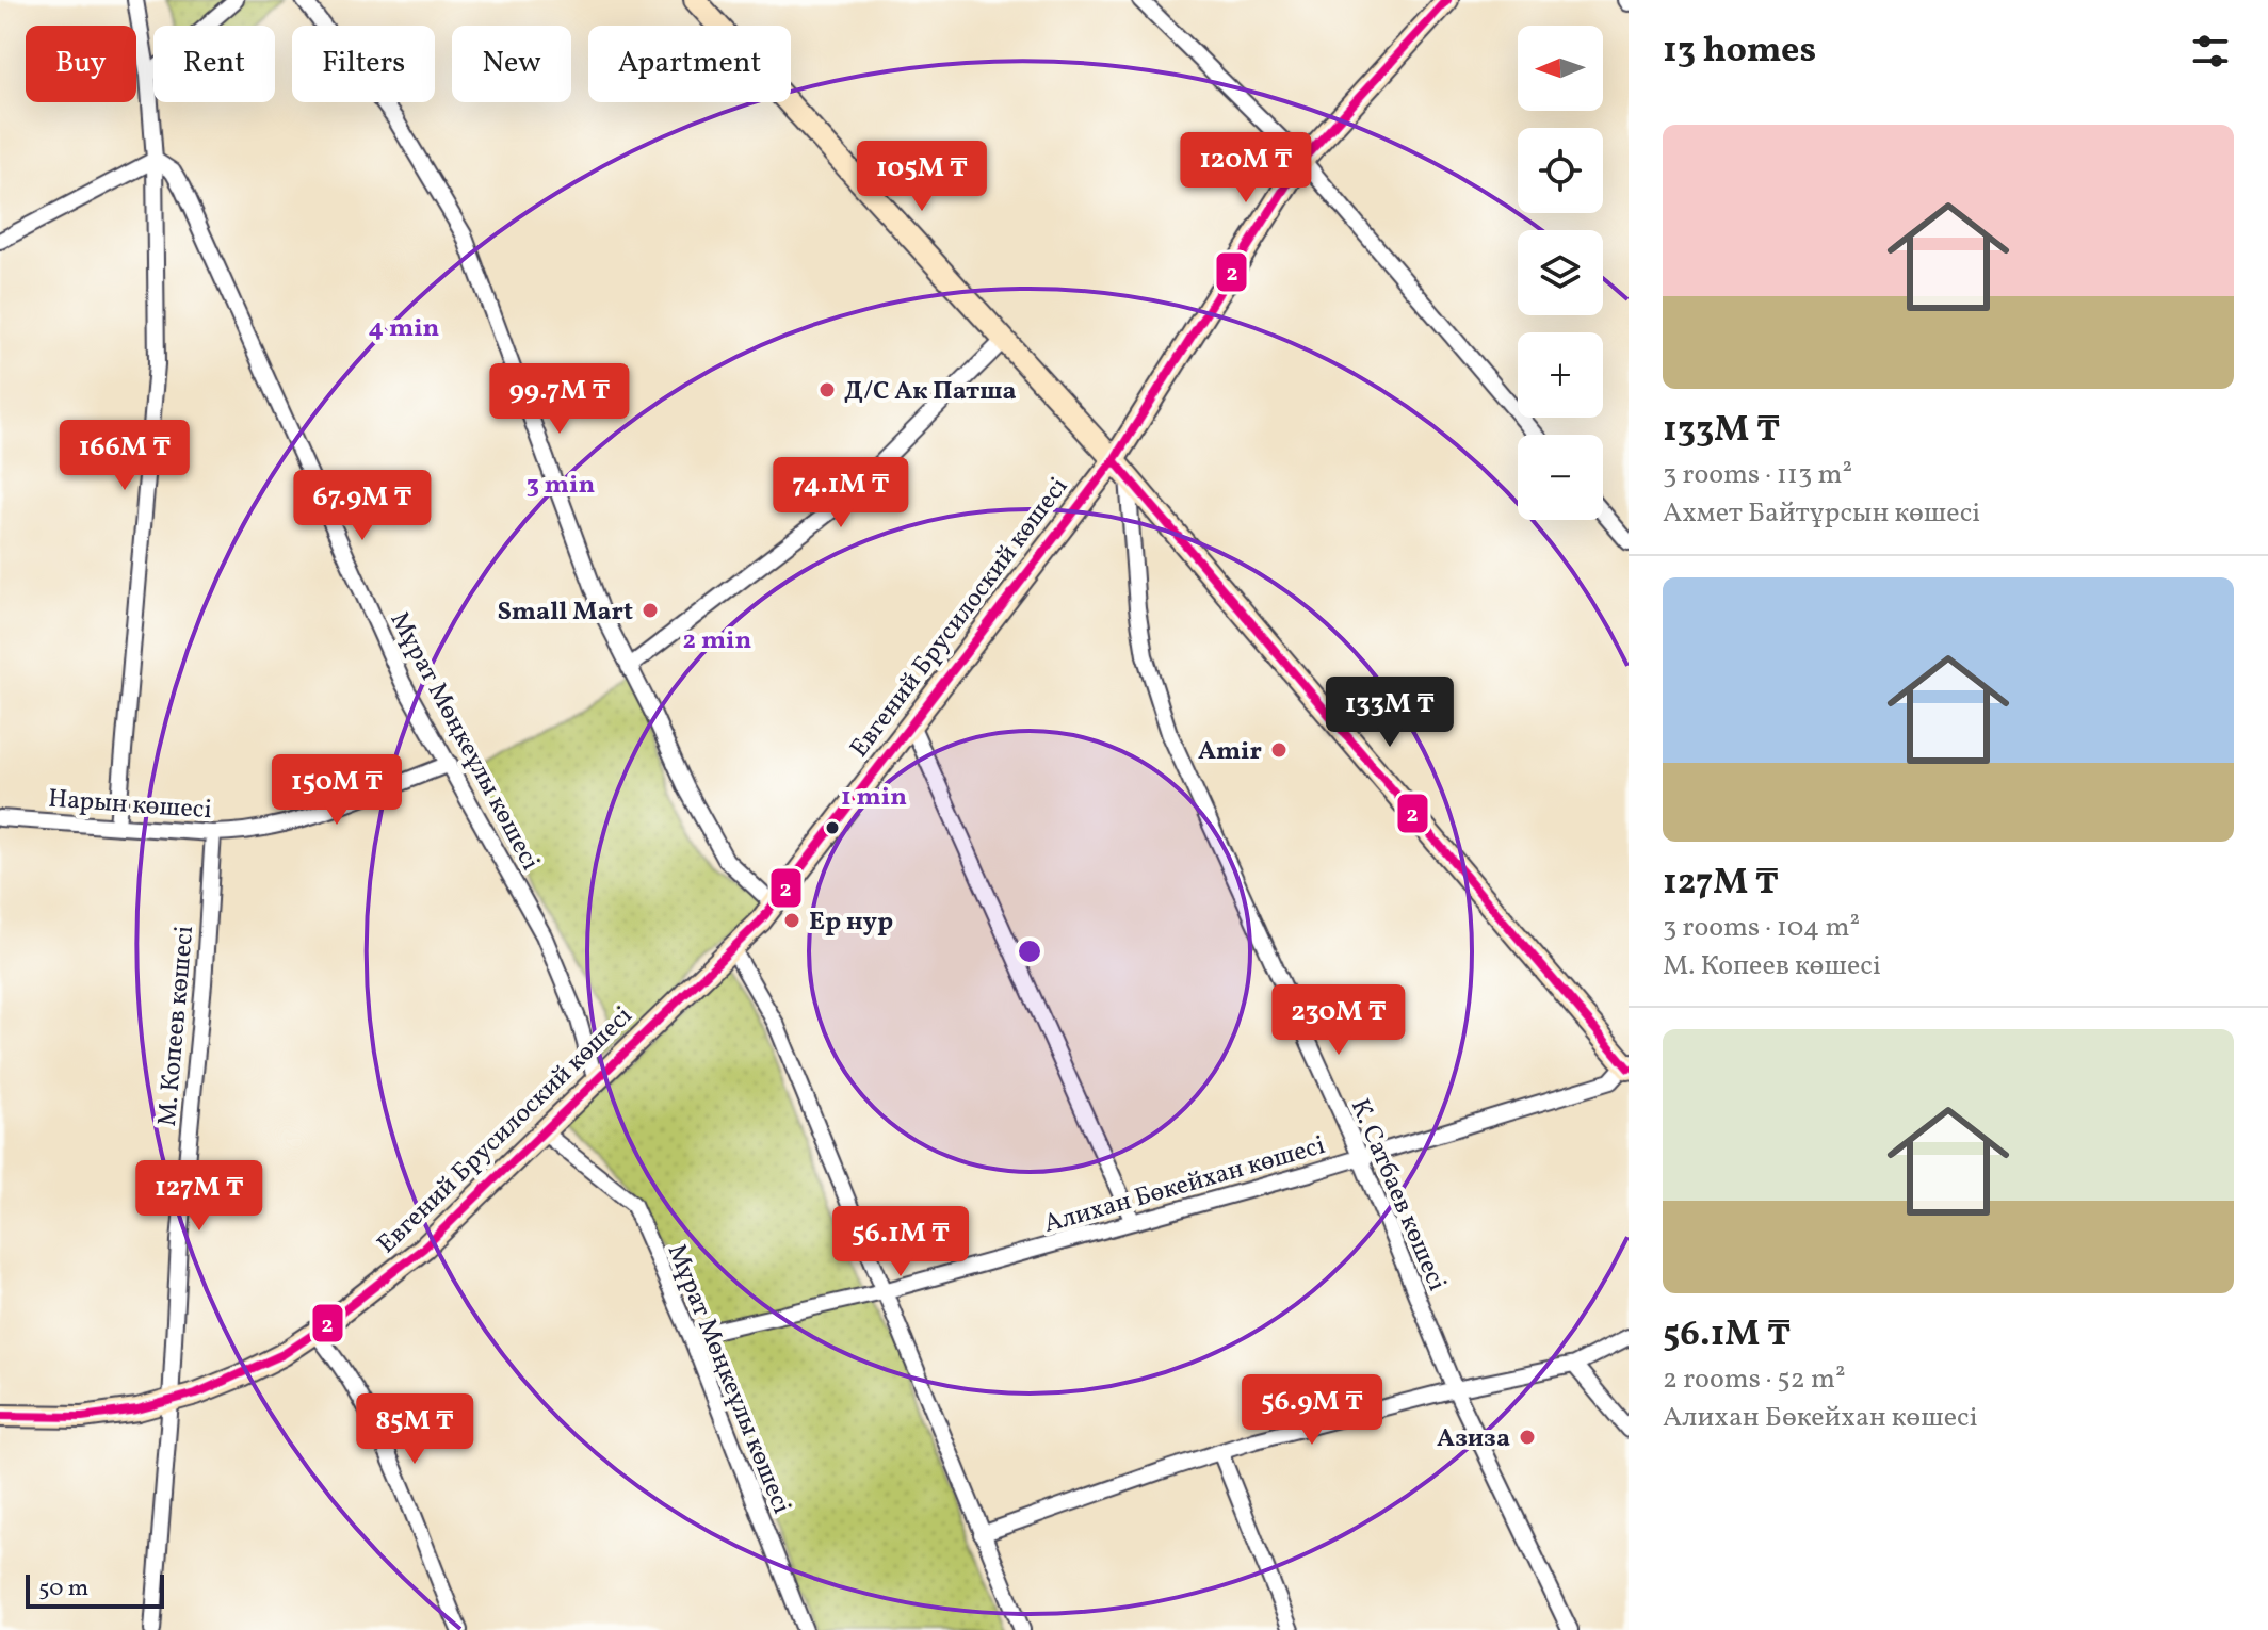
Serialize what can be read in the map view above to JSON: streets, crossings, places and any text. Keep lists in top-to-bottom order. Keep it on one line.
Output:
{"streets":{"main road":["Евгений Брусилоский көшесі"],"street":["Мұрат Мөңкеұлы көшесі","Нарын көшесі","М. Копеев көшесі","Алихан Бөкейхан көшесі","К. Сатбаев көшесі"]},"crossings":[["Евгений Брусилоский көшесі","Мұрат Мөңкеұлы көшесі"],["Евгений Брусилоский көшесі","М. Копеев көшесі"],["Мұрат Мөңкеұлы көшесі","Нарын көшесі"],["Мұрат Мөңкеұлы көшесі","Алихан Бөкейхан көшесі"],["Нарын көшесі","М. Копеев көшесі"],["Алихан Бөкейхан көшесі","К. Сатбаев көшесі"]],"places":["Д/С Ак Патша","Small Mart","Amir","Ер нур","Азиза"],"lines":["transit line 2"],"scale_bar":"50 m","north":"left","page":{"heading":"13 homes","map_buttons":["+","−"],"chip":["Buy","Rent","Filters","New","Apartment"],"list":[{"name":"133M ₸","note":"3 rooms · 113 m² · Ахмет Байтұрсын көшесі"},{"name":"127M ₸","note":"3 rooms · 104 m² · М. Копеев көшесі"},{"name":"56.1M ₸","note":"2 rooms · 52 m² · Алихан Бөкейхан көшесі"}],"price":["120M ₸","105M ₸","99.7M ₸","166M ₸","74.1M ₸","67.9M ₸","133M ₸","150M ₸","230M ₸","127M ₸","56.1M ₸","56.9M ₸","85M ₸"],"scale":"50 m"},"rings":["4 min","3 min","2 min","1 min"]}
